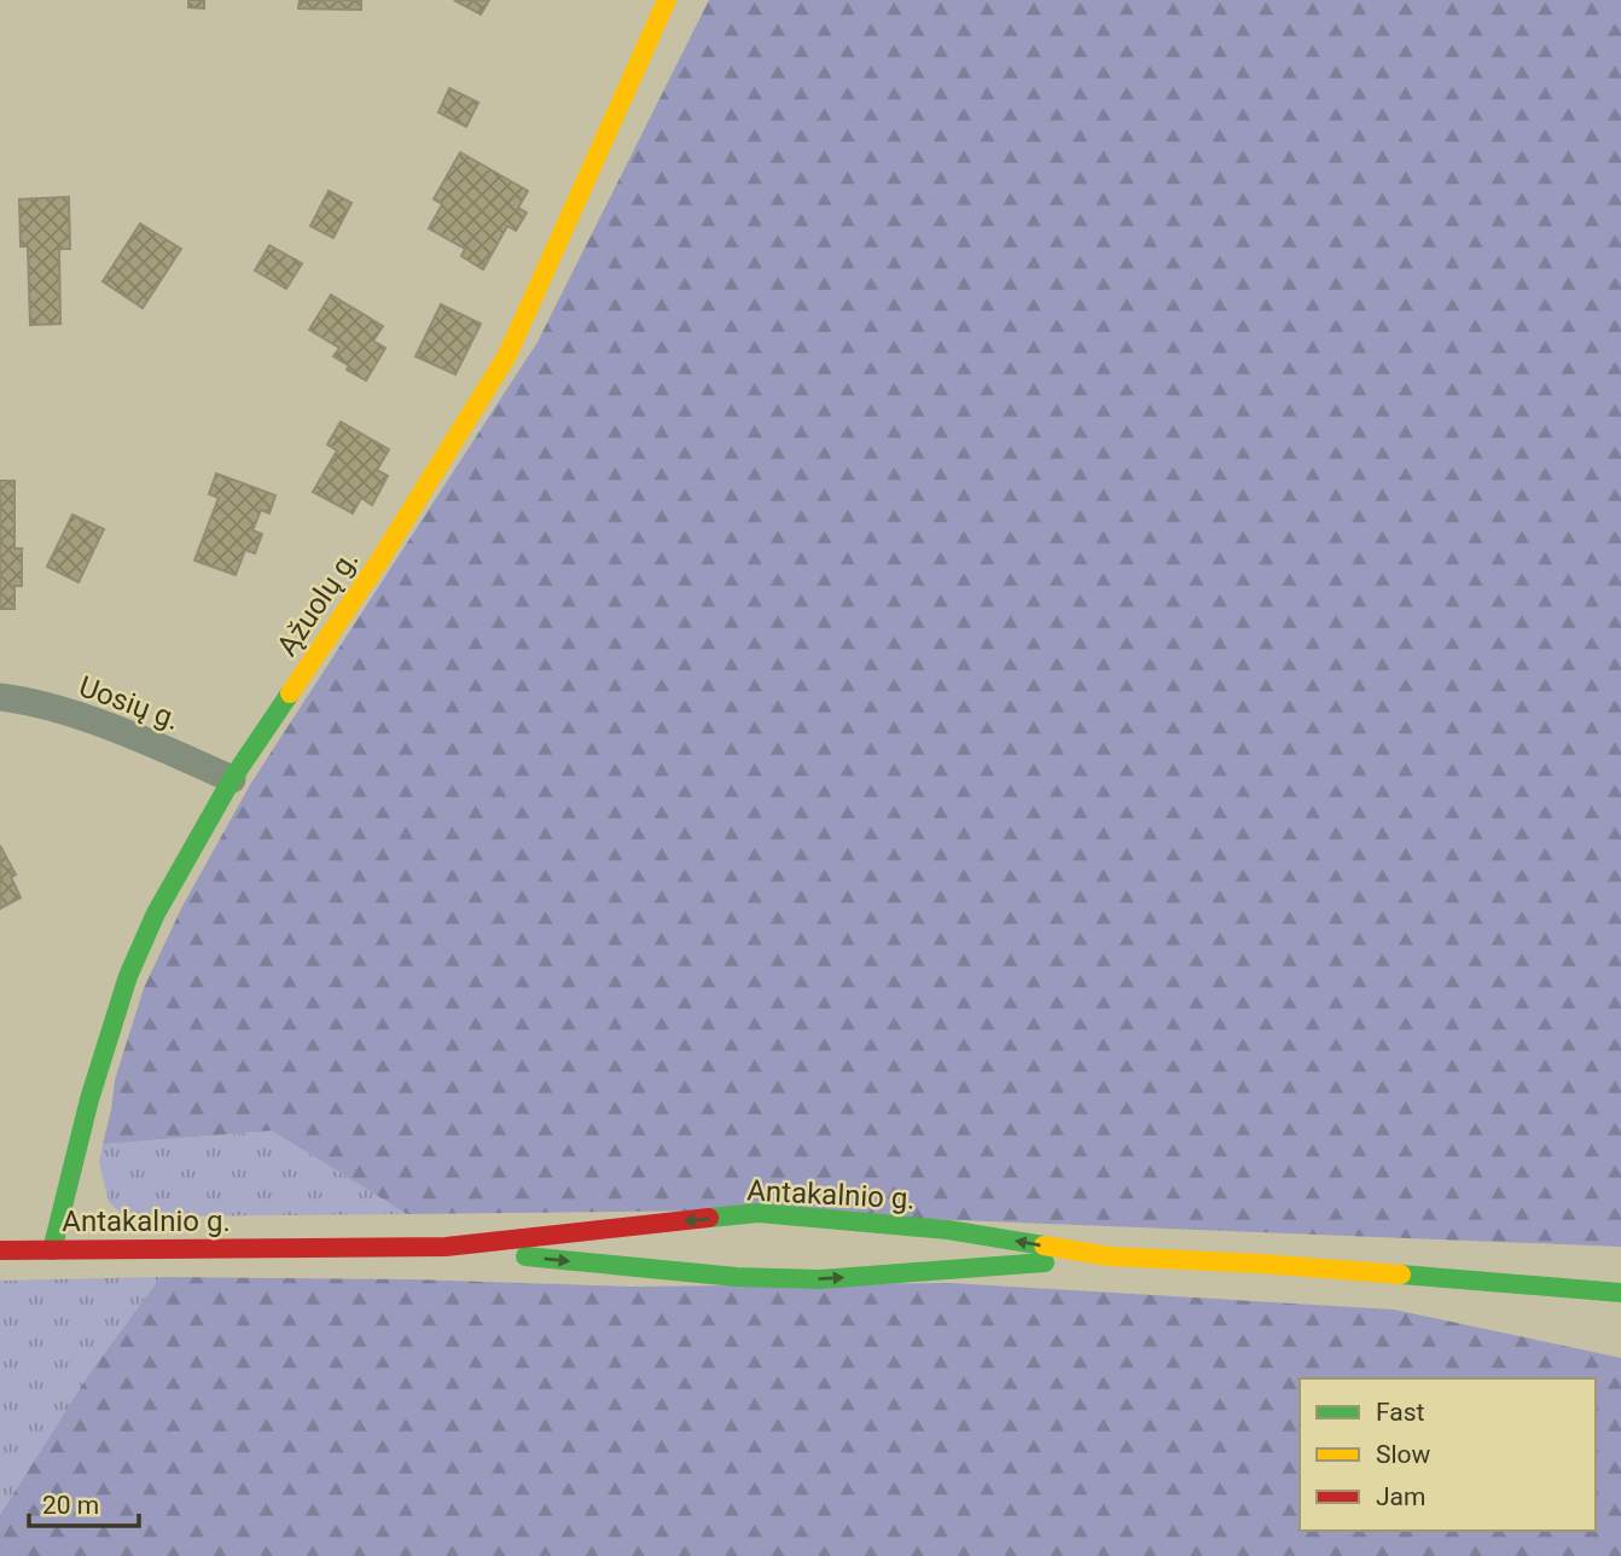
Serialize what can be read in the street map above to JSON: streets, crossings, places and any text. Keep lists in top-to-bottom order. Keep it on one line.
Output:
{"streets":{"main road":["Ąžuolų g.","Antakalnio g."],"street":["Uosių g."]},"crossings":[["Ąžuolų g.","Uosių g."],["Ąžuolų g.","Antakalnio g."]],"legend":["Fast","Slow","Jam"],"scale_bar":"20 m"}
